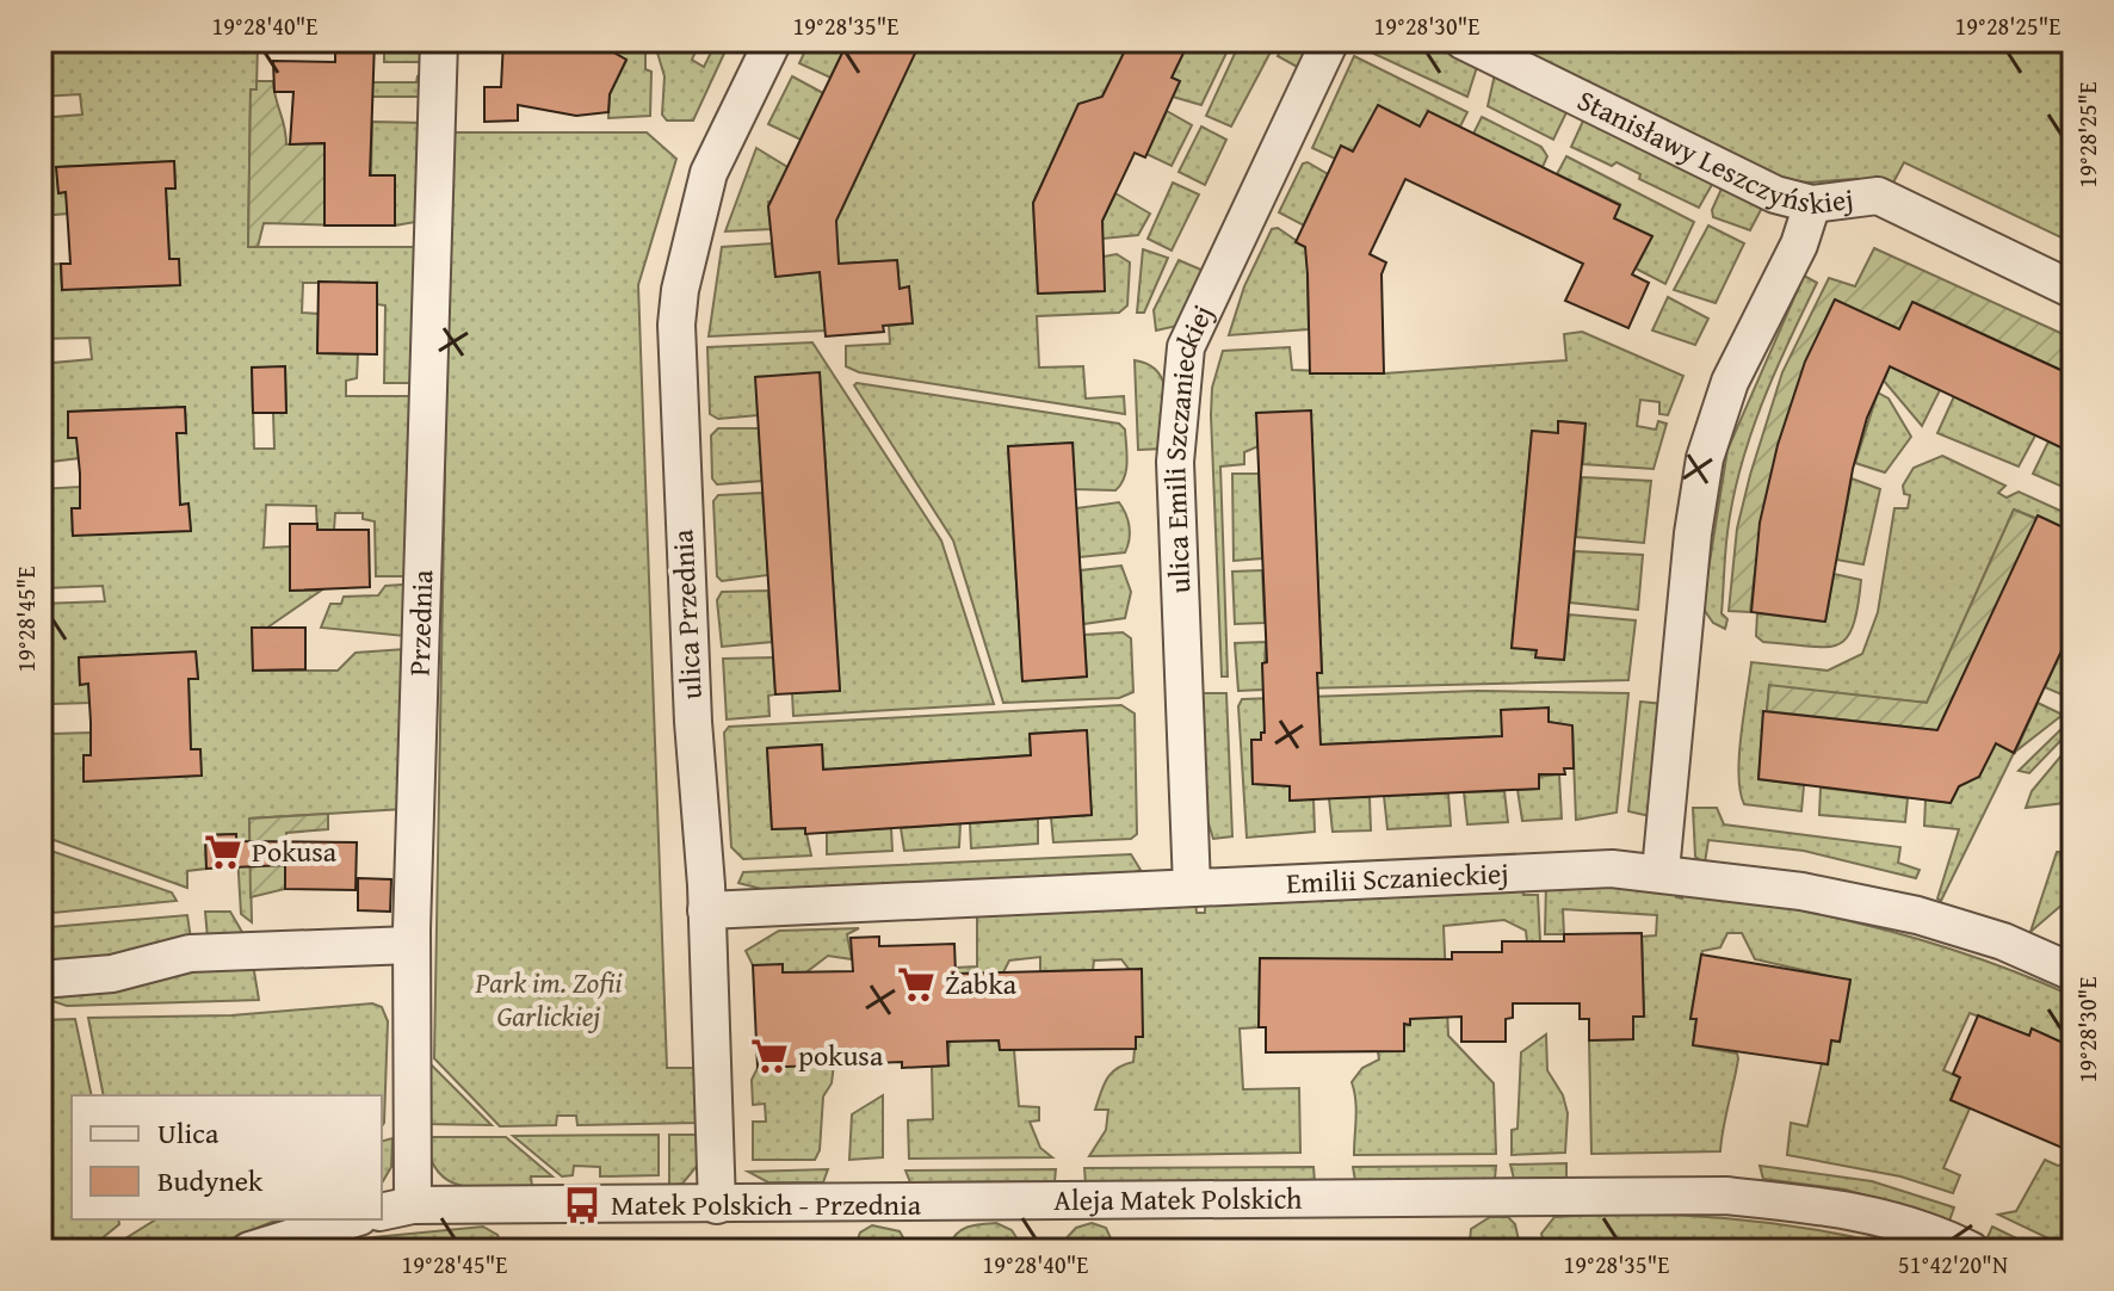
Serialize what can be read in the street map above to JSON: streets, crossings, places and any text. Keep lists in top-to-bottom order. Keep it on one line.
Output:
{"streets":{"street":["Stanisławy Leszczyńskiej","ulica Emili Szczanieckiej","ulica Przednia","Przednia","Emilii Sczanieckiej","Aleja Matek Polskich"]},"crossings":[["ulica Emili Szczanieckiej","Emilii Sczanieckiej"],["ulica Przednia","Emilii Sczanieckiej"],["ulica Przednia","Aleja Matek Polskich"],["Przednia","Aleja Matek Polskich"]],"parks":["Park im. Zofii Garlickiej"],"places":{"supermarket":["Pokusa","Żabka","pokusa"],"bus stop":["Matek Polskich - Przednia"]},"legend":["Ulica","Budynek"],"coordinates":["19°28'40\"E","19°28'35\"E","19°28'30\"E","19°28'25\"E","19°28'45\"E","51°42'20\"N"]}
